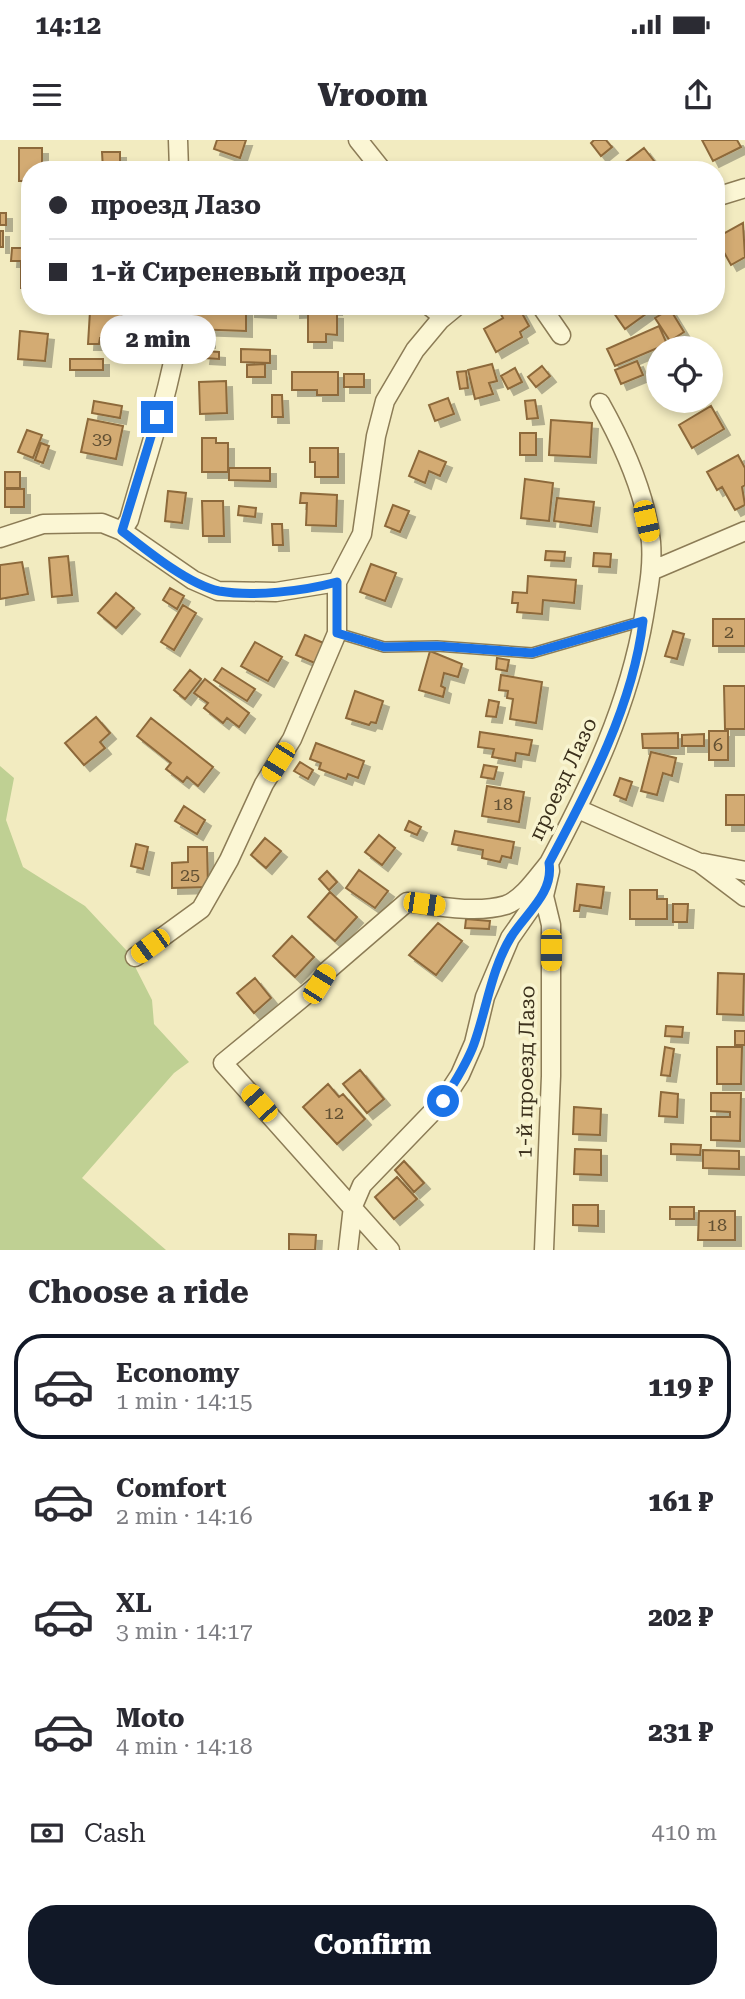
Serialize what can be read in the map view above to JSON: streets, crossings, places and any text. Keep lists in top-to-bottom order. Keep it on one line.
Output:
{"streets":{"street":["проезд Лазо","1-й проезд Лазо"]},"crossings":[["проезд Лазо","1-й проезд Лазо"]],"house_numbers":["39","2","6","18","25","12","18"],"page":{"status":"14:12","header":"Vroom","banner":["проезд Лазо","1-й Сиреневый проезд"],"bubble":"2 min","heading":"Choose a ride","list":[{"name":"Economy","note":"1 min · 14:15","value":"119 ₽"},{"name":"Comfort","note":"2 min · 14:16","value":"161 ₽"},{"name":"XL","note":"3 min · 14:17","value":"202 ₽"},{"name":"Moto","note":"4 min · 14:18","value":"231 ₽"}],"pay":["Cash","410 m"],"buttons":"Confirm"}}
